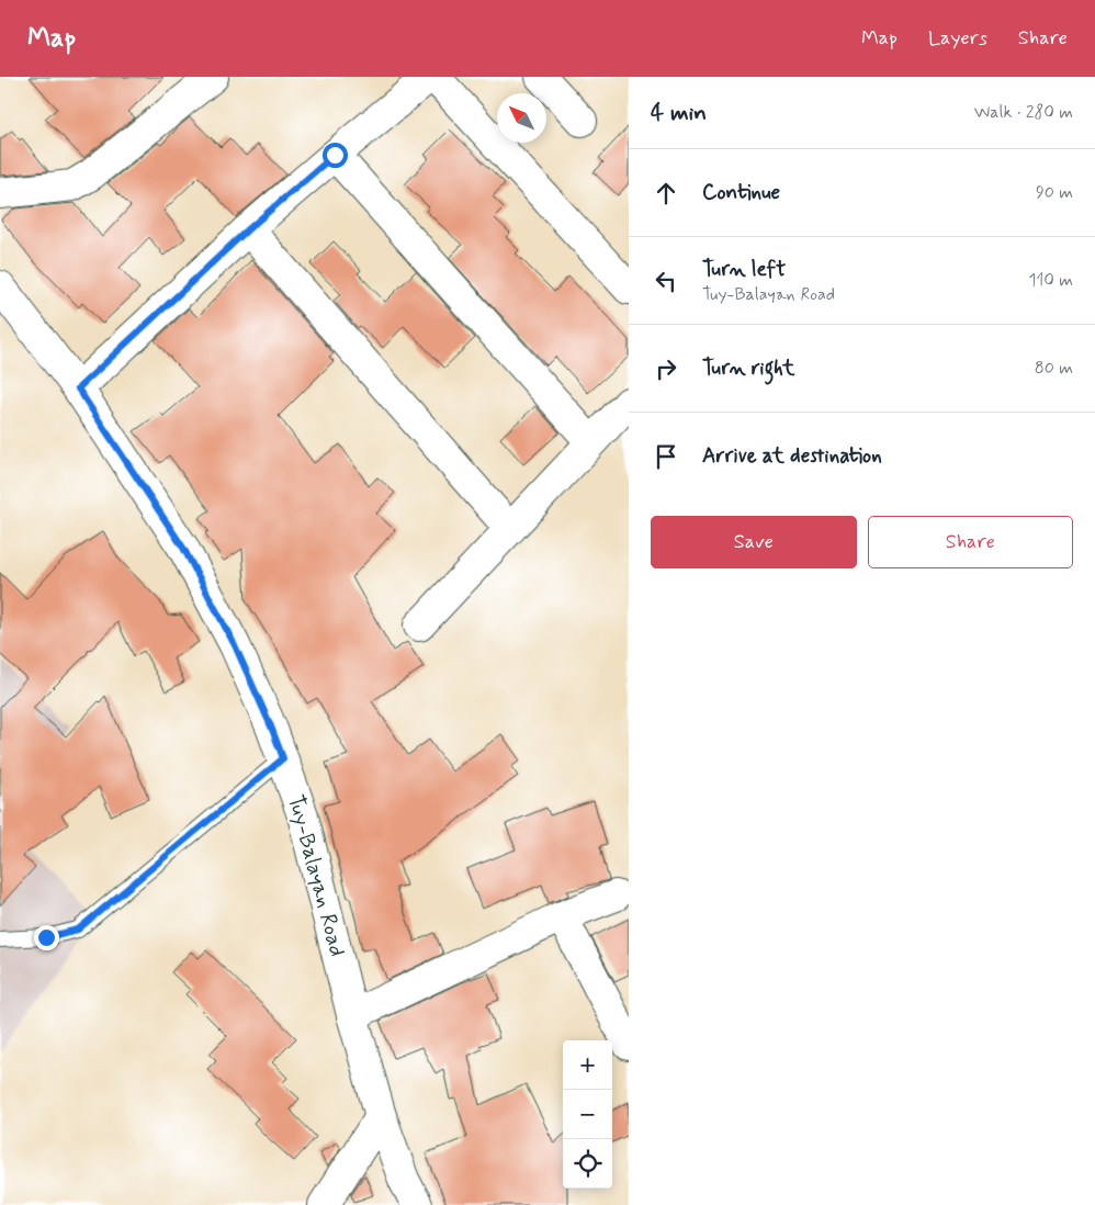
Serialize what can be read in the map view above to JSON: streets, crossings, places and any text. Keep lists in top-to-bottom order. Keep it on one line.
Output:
{"streets":{"street":["Tuy-Balayan Road"]},"north":"top left","page":{"header":"Map","nav":["Map","Layers","Share"],"heading":["4 min","Walk · 280 m"],"list":[["Continue","90 m"],["Turn left","Tuy-Balayan Road","110 m"],["Turn right","80 m"],"Arrive at destination"],"buttons":["Save","Share"],"map_buttons":["+","−"]}}
